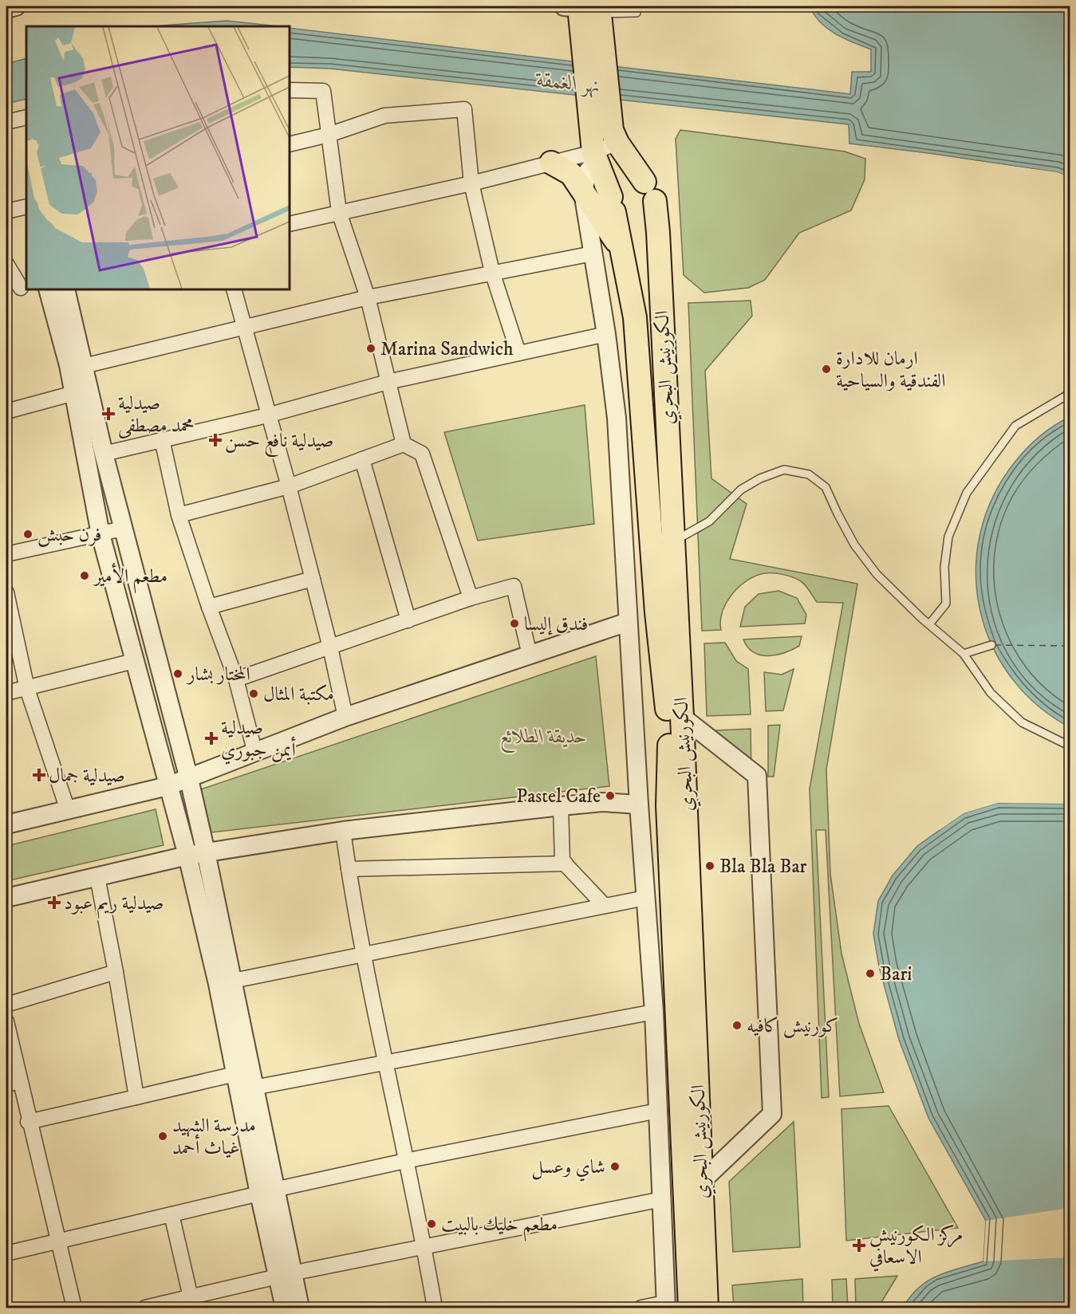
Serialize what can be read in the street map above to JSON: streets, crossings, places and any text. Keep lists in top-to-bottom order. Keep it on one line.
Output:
{"streets":{"main road":["الكورنيش البحري"]},"water":["نهر الغمقة"],"parks":["حديقة الطلائع"],"places":{"other":["Marina Sandwich","ارمان للادارة الفندقية والسياحية","فرن حبش","مطعم الأمير","فندق إليسا","المختار بشار","مكتبة المثال","Pastel Cafe","Bla Bla Bar","Bari","كورنيش كافيه","مدرسة الشهيد غياث أحمد","شاي وعسل","مطعم خليك بالبيت"],"health":["صيدلية محمد مصطفى","صيدلية نافع حسن","صيدلية أيمن جبوري","صيدلية جمال","صيدلية ريم عبود","مركز الكورنيش الاسعافي"]}}
